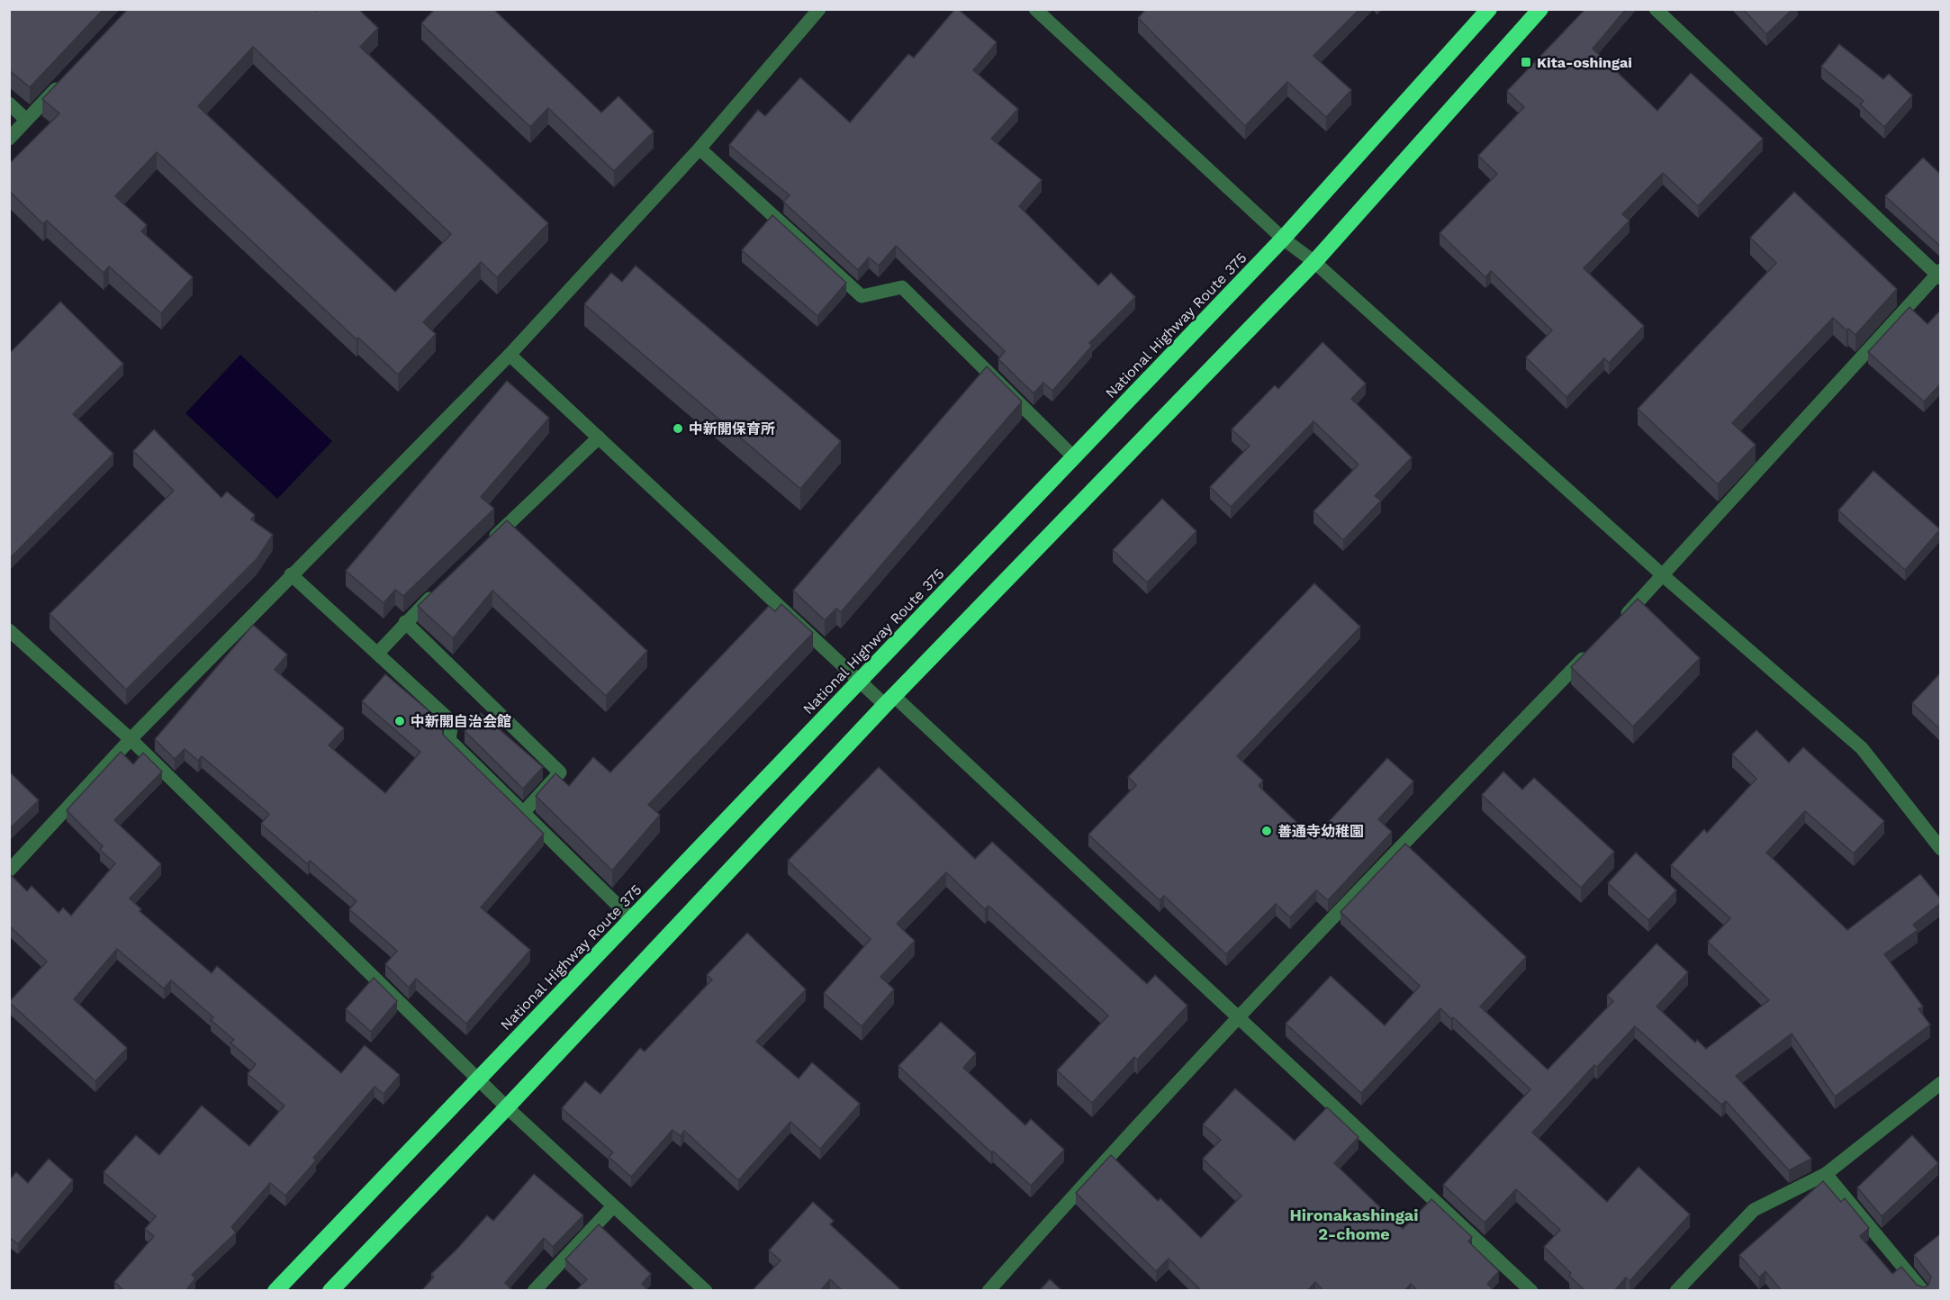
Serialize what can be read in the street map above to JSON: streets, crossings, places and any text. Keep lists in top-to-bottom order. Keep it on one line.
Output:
{"streets":{"highway":["National Highway Route 375"]},"districts":["Hironakashingai 2-chome"],"places":{"transit":["Kita-oshingai"],"other":["中新開保育所","中新開自治会館","善通寺幼稚園"]}}
